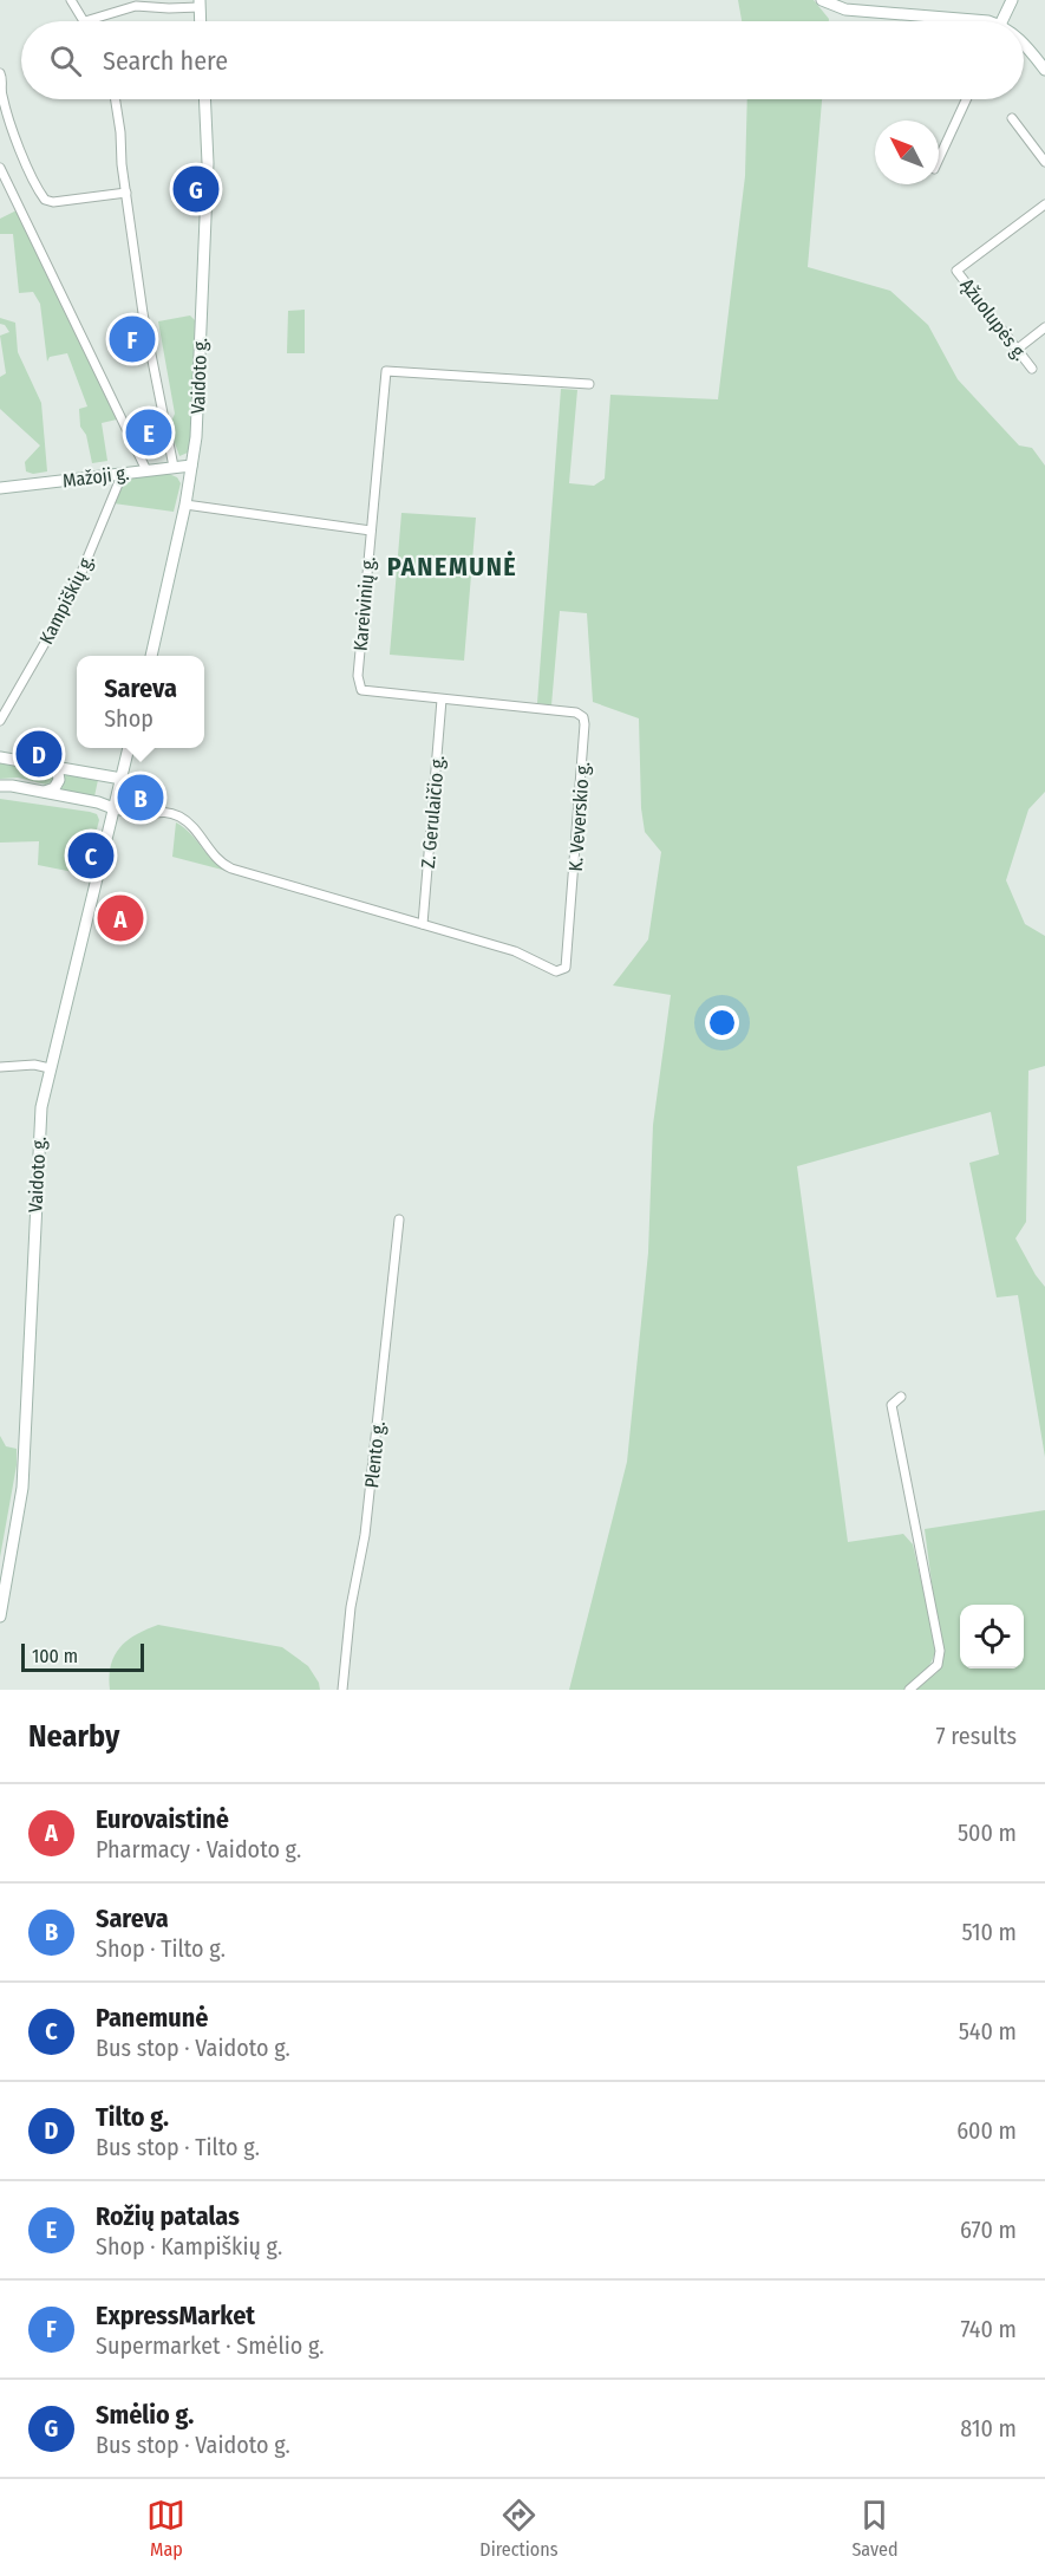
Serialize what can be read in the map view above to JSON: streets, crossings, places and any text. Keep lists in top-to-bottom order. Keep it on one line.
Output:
{"streets":{"main road":["Vaidoto g.","Mažoji g."],"street":["Ąžuolupės g.","Kampiškių g.","Kareivinių g.","Z. Gerulaičio g.","K. Veverskio g.","Plento g."]},"crossings":[["Vaidoto g.","Mažoji g."],["Vaidoto g.","Kareivinių g."],["Mažoji g.","Kampiškių g."],["Kareivinių g.","Z. Gerulaičio g."],["Kareivinių g.","K. Veverskio g."],["Z. Gerulaičio g.","K. Veverskio g."]],"districts":["PANEMUNĖ"],"scale_bar":"100 m","north":"top left","page":{"search":"Search here","pins":["G","F","E","D","B","C","A"],"popup":["Sareva","Shop"],"scale":"100 m","heading":["Nearby","7 results"],"list":[{"mark":"A","name":"Eurovaistinė","note":"Pharmacy · Vaidoto g.","value":"500 m"},{"mark":"B","name":"Sareva","note":"Shop · Tilto g.","value":"510 m"},{"mark":"C","name":"Panemunė","note":"Bus stop · Vaidoto g.","value":"540 m"},{"mark":"D","name":"Tilto g.","note":"Bus stop · Tilto g.","value":"600 m"},{"mark":"E","name":"Rožių patalas","note":"Shop · Kampiškių g.","value":"670 m"},{"mark":"F","name":"ExpressMarket","note":"Supermarket · Smėlio g.","value":"740 m"},{"mark":"G","name":"Smėlio g.","note":"Bus stop · Vaidoto g.","value":"810 m"}],"nav":["Map","Directions","Saved"]}}
